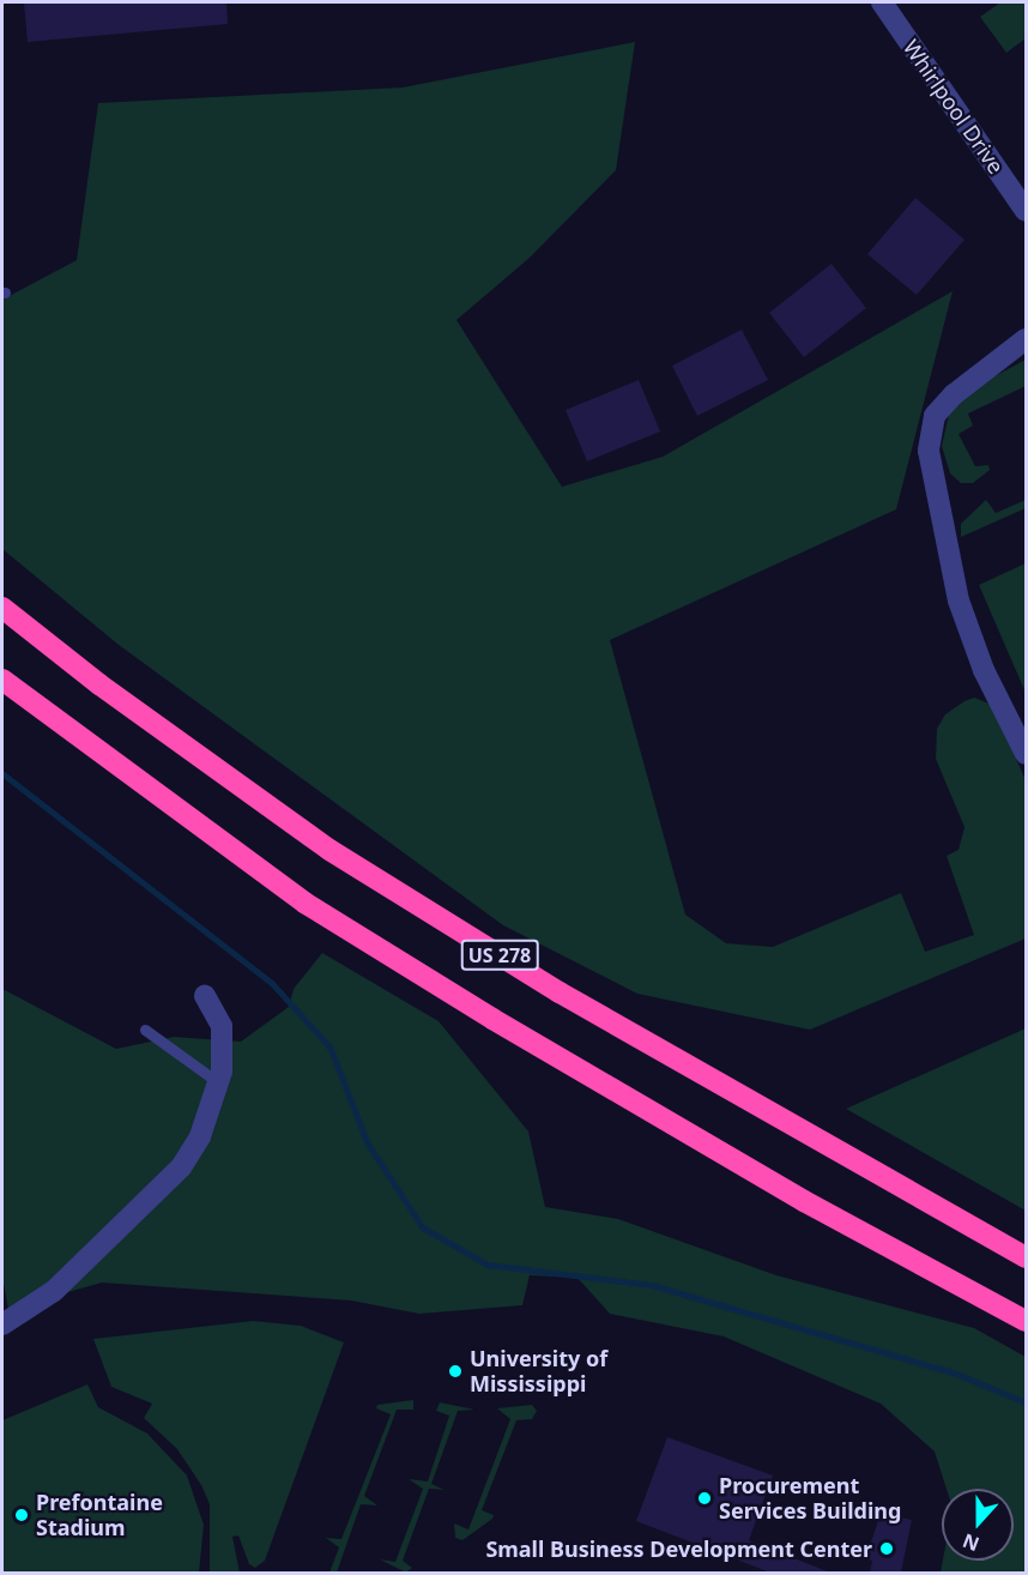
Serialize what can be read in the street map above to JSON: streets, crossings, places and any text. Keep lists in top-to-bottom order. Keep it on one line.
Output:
{"streets":{"highway":["US 278"],"street":["Whirlpool Drive"]},"places":["University of Mississippi","Procurement Services Building","Prefontaine Stadium","Small Business Development Center"],"north":"bottom"}
